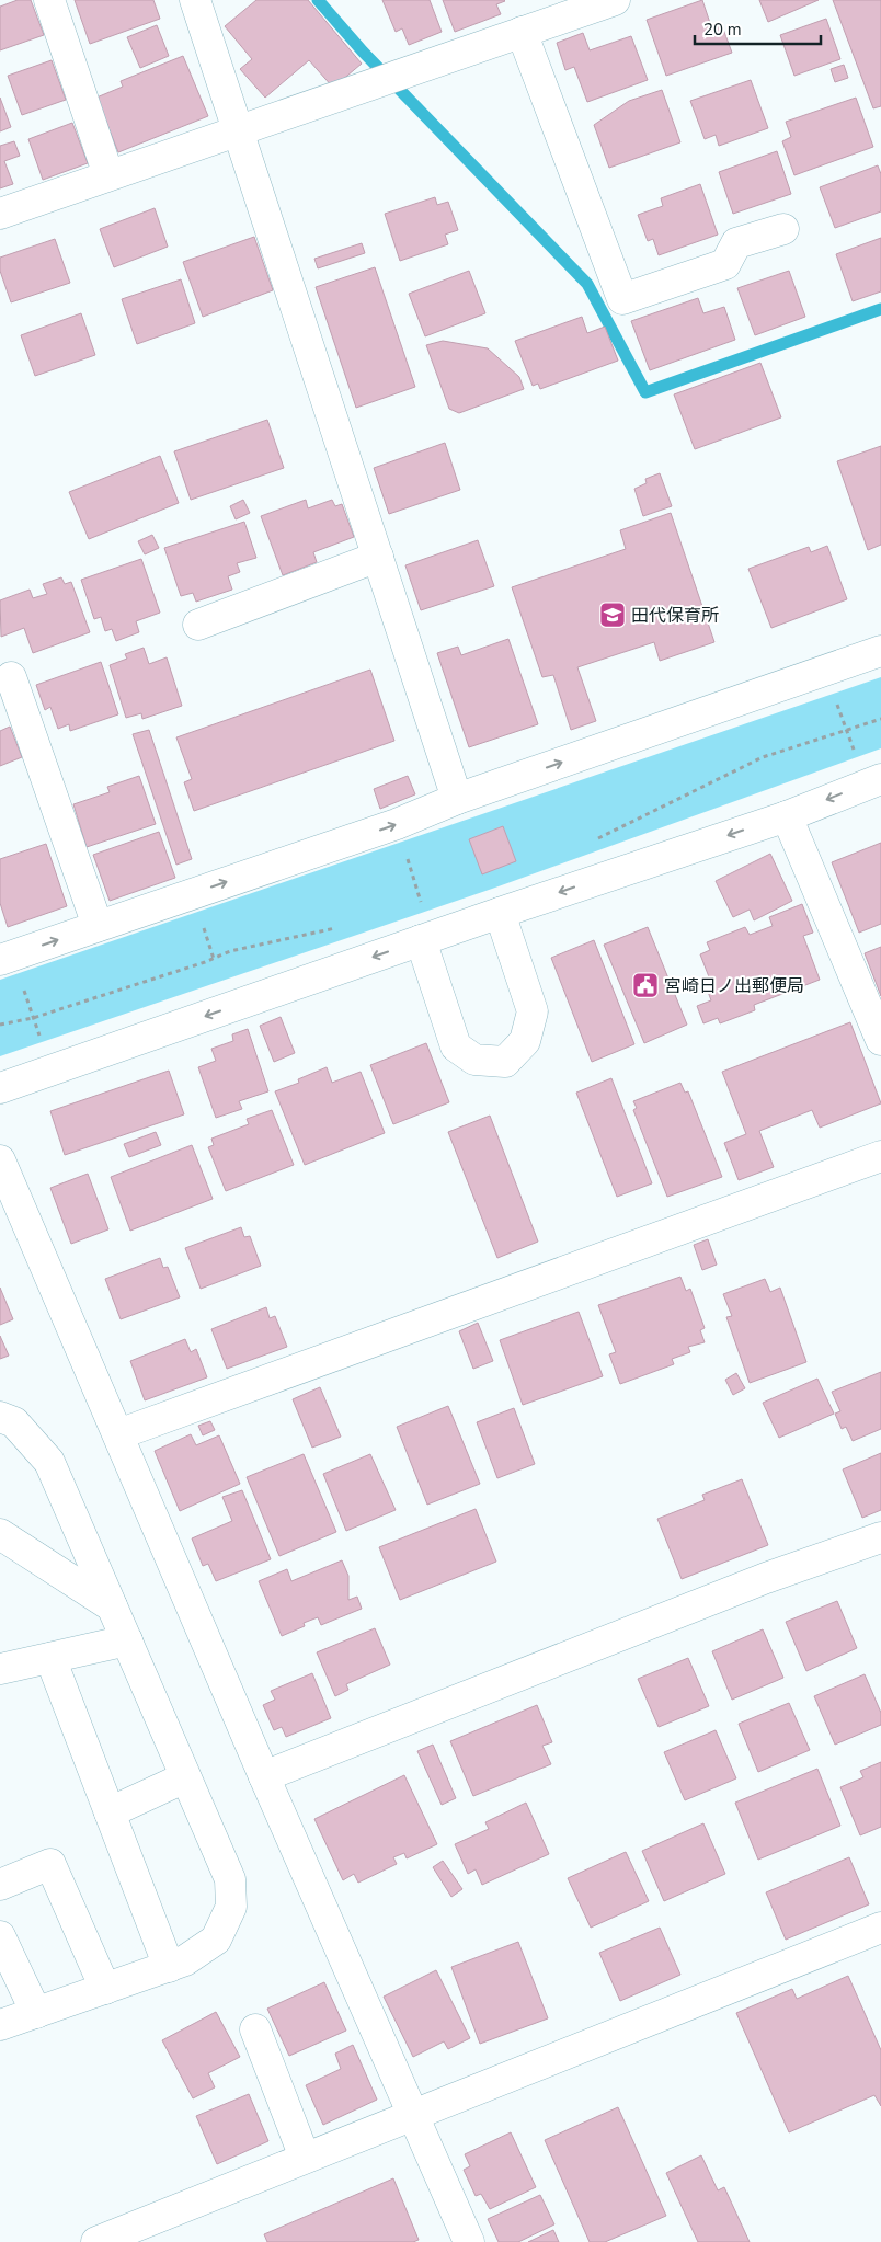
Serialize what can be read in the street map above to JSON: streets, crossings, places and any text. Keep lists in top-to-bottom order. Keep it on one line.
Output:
{"places":{"school or university":["田代保育所"],"public building":["宮崎日ノ出郵便局"]},"scale_bar":"20 m"}
